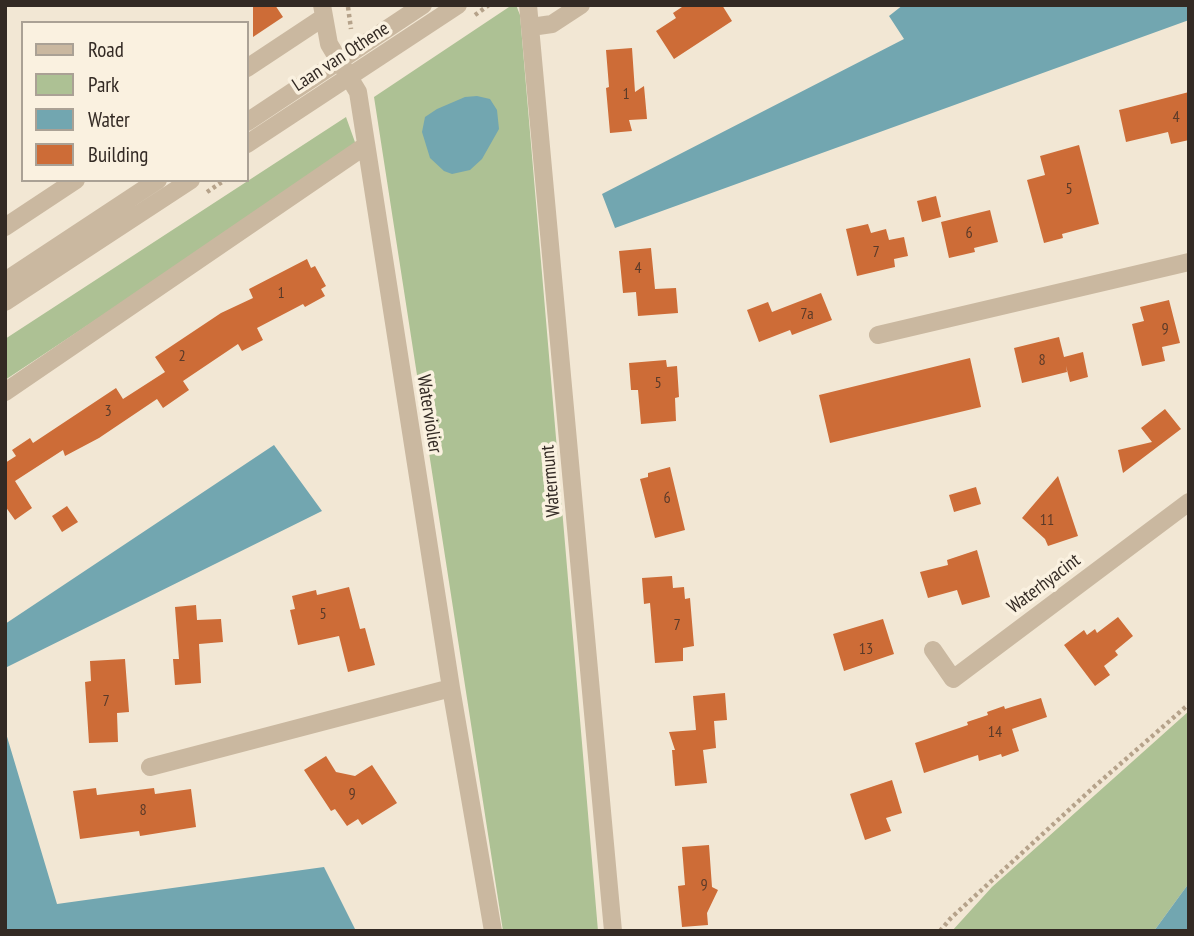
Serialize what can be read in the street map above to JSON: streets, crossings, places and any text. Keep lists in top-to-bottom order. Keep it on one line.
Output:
{"streets":{"street":["Laan van Othene","Waterviolier","Watermunt","Waterhyacint"]},"crossings":[["Laan van Othene","Waterviolier"]],"house_numbers":["1","4","5","6","7","4","1","7a","9","2","8","5","3","6","11","5","7","13","7","14","9","8","9"],"legend":["Road","Park","Water","Building"]}
